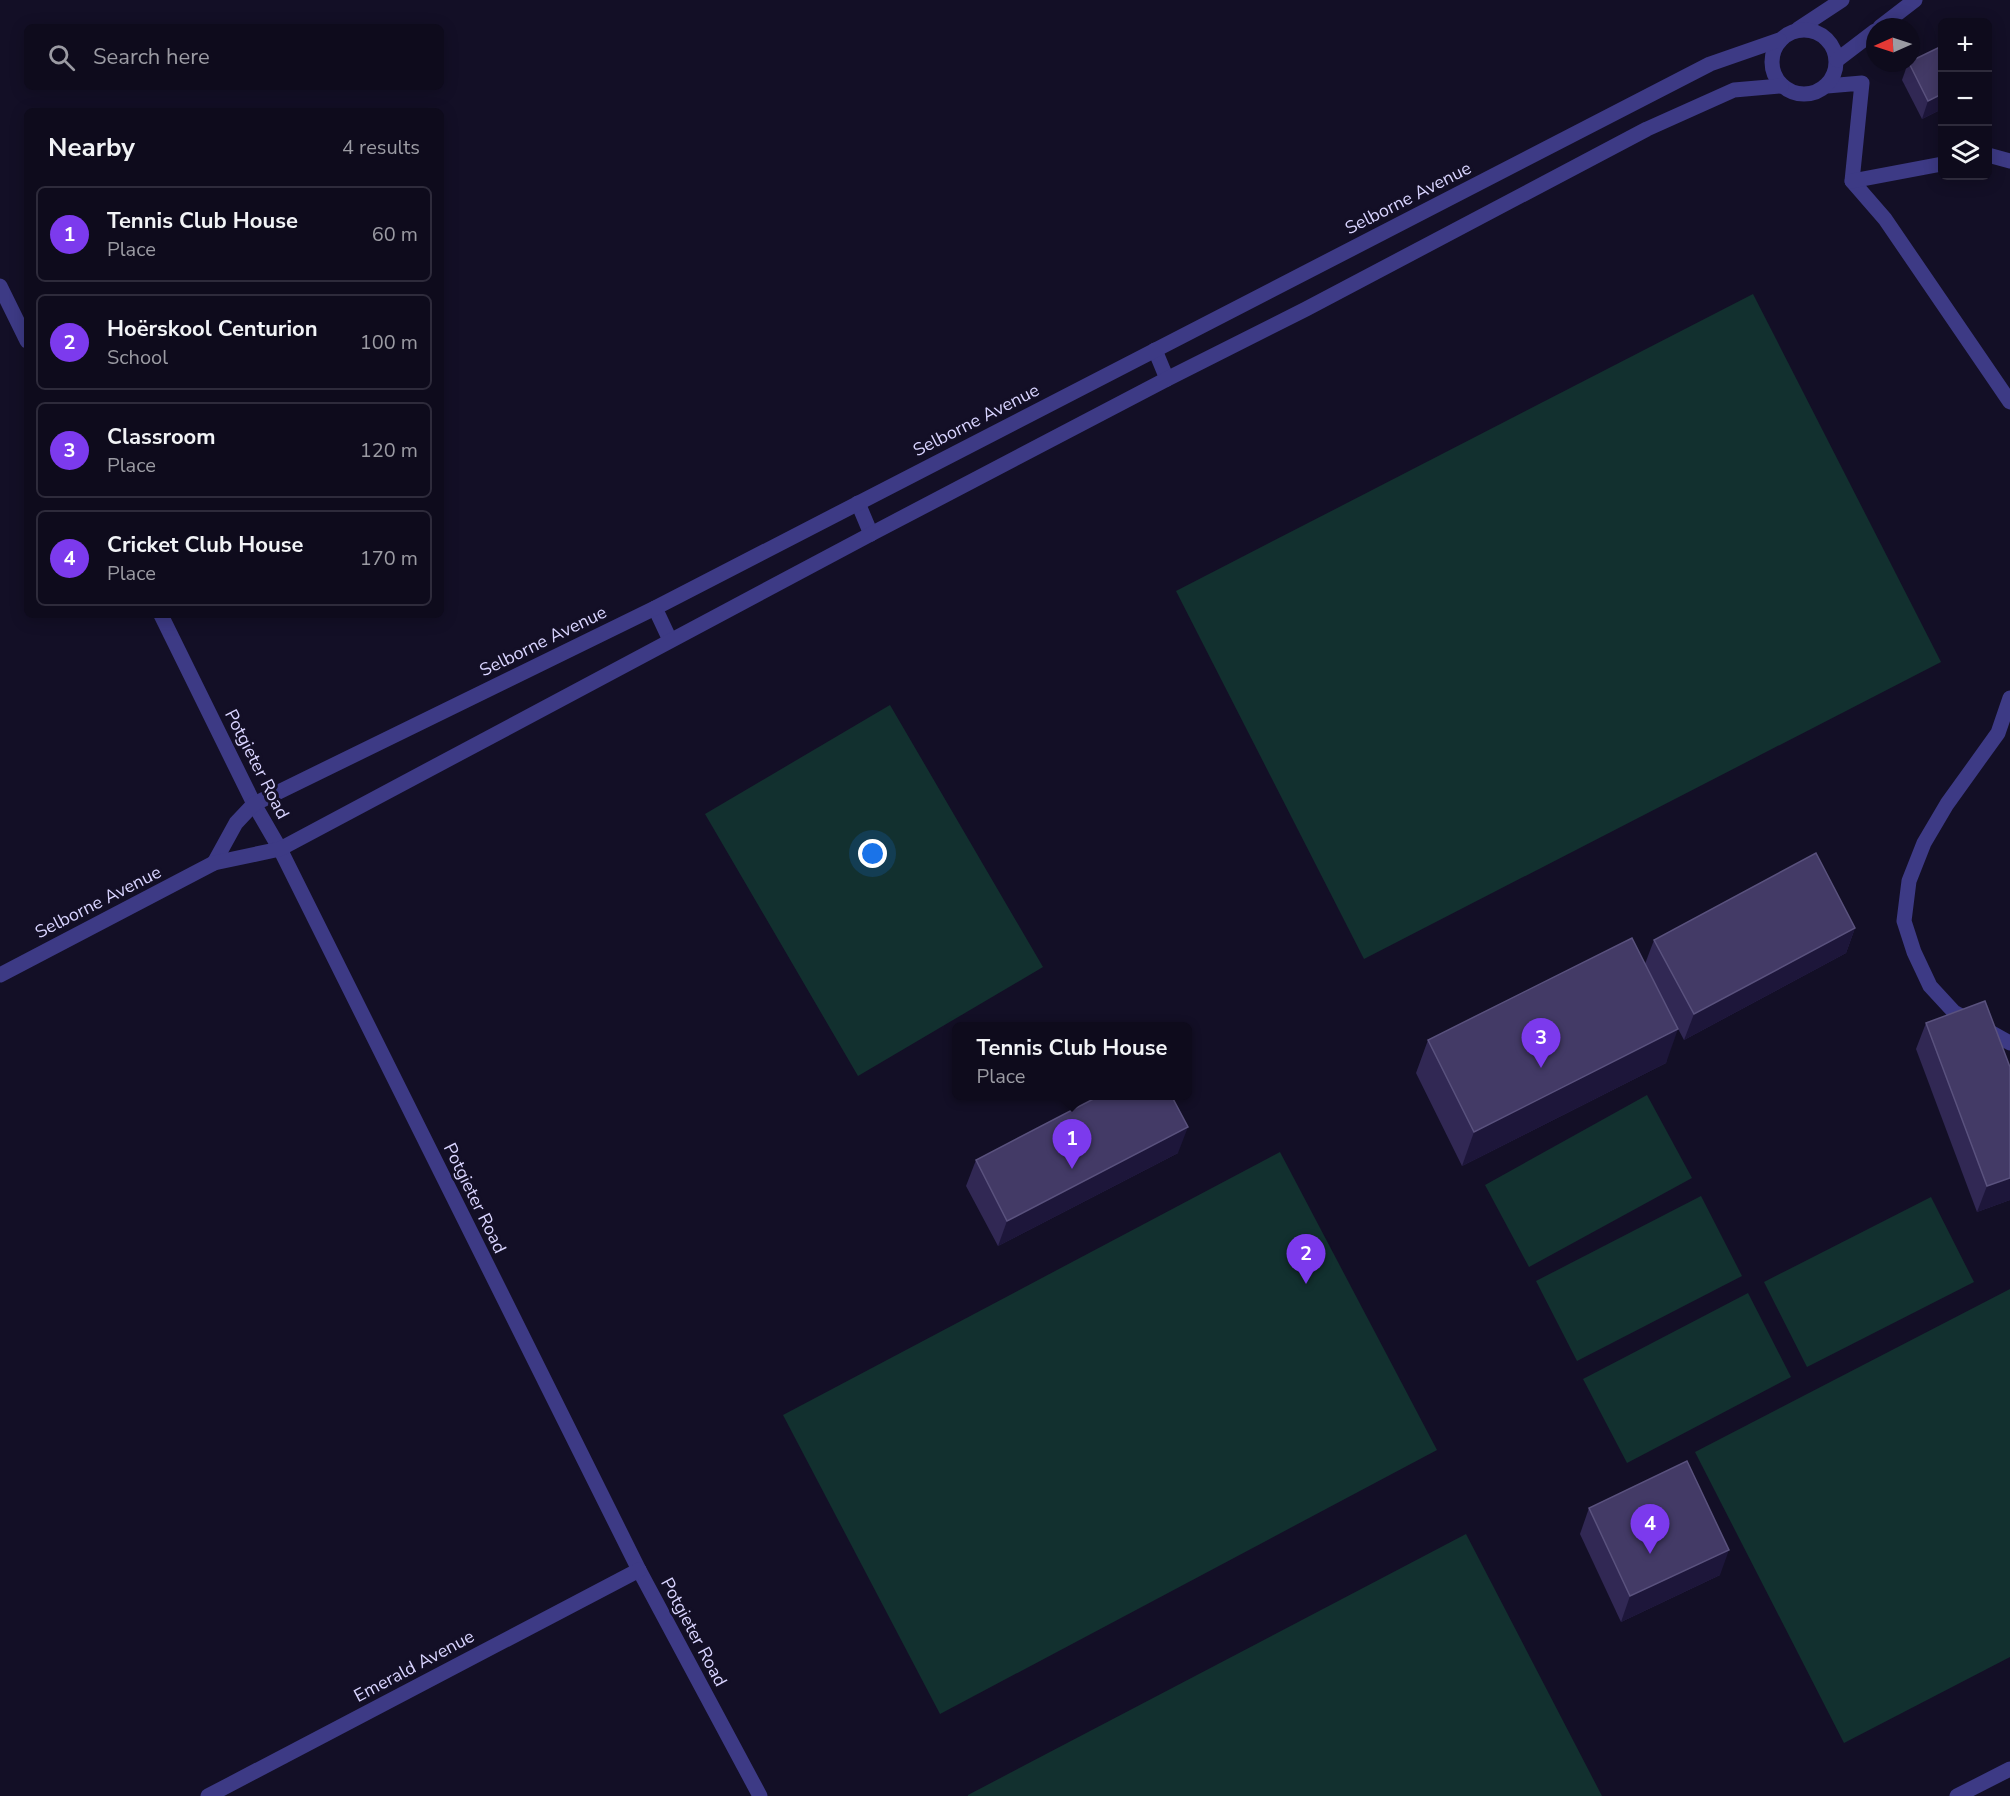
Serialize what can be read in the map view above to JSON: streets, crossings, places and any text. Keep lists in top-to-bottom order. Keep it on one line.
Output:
{"streets":{"street":["Selborne Avenue","Potgieter Road","Emerald Avenue"]},"crossings":[["Selborne Avenue","Potgieter Road"],["Potgieter Road","Emerald Avenue"]],"north":"left","page":{"map_buttons":["+","−"],"search":"Search here","heading":["Nearby","4 results"],"list":[{"mark":"1","name":"Tennis Club House","note":"Place","value":"60 m"},{"mark":"2","name":"Hoërskool Centurion","note":"School","value":"100 m"},{"mark":"3","name":"Classroom","note":"Place","value":"120 m"},{"mark":"4","name":"Cricket Club House","note":"Place","value":"170 m"}],"pins":["3","1","2","4"],"popup":["Tennis Club House","Place"]}}
